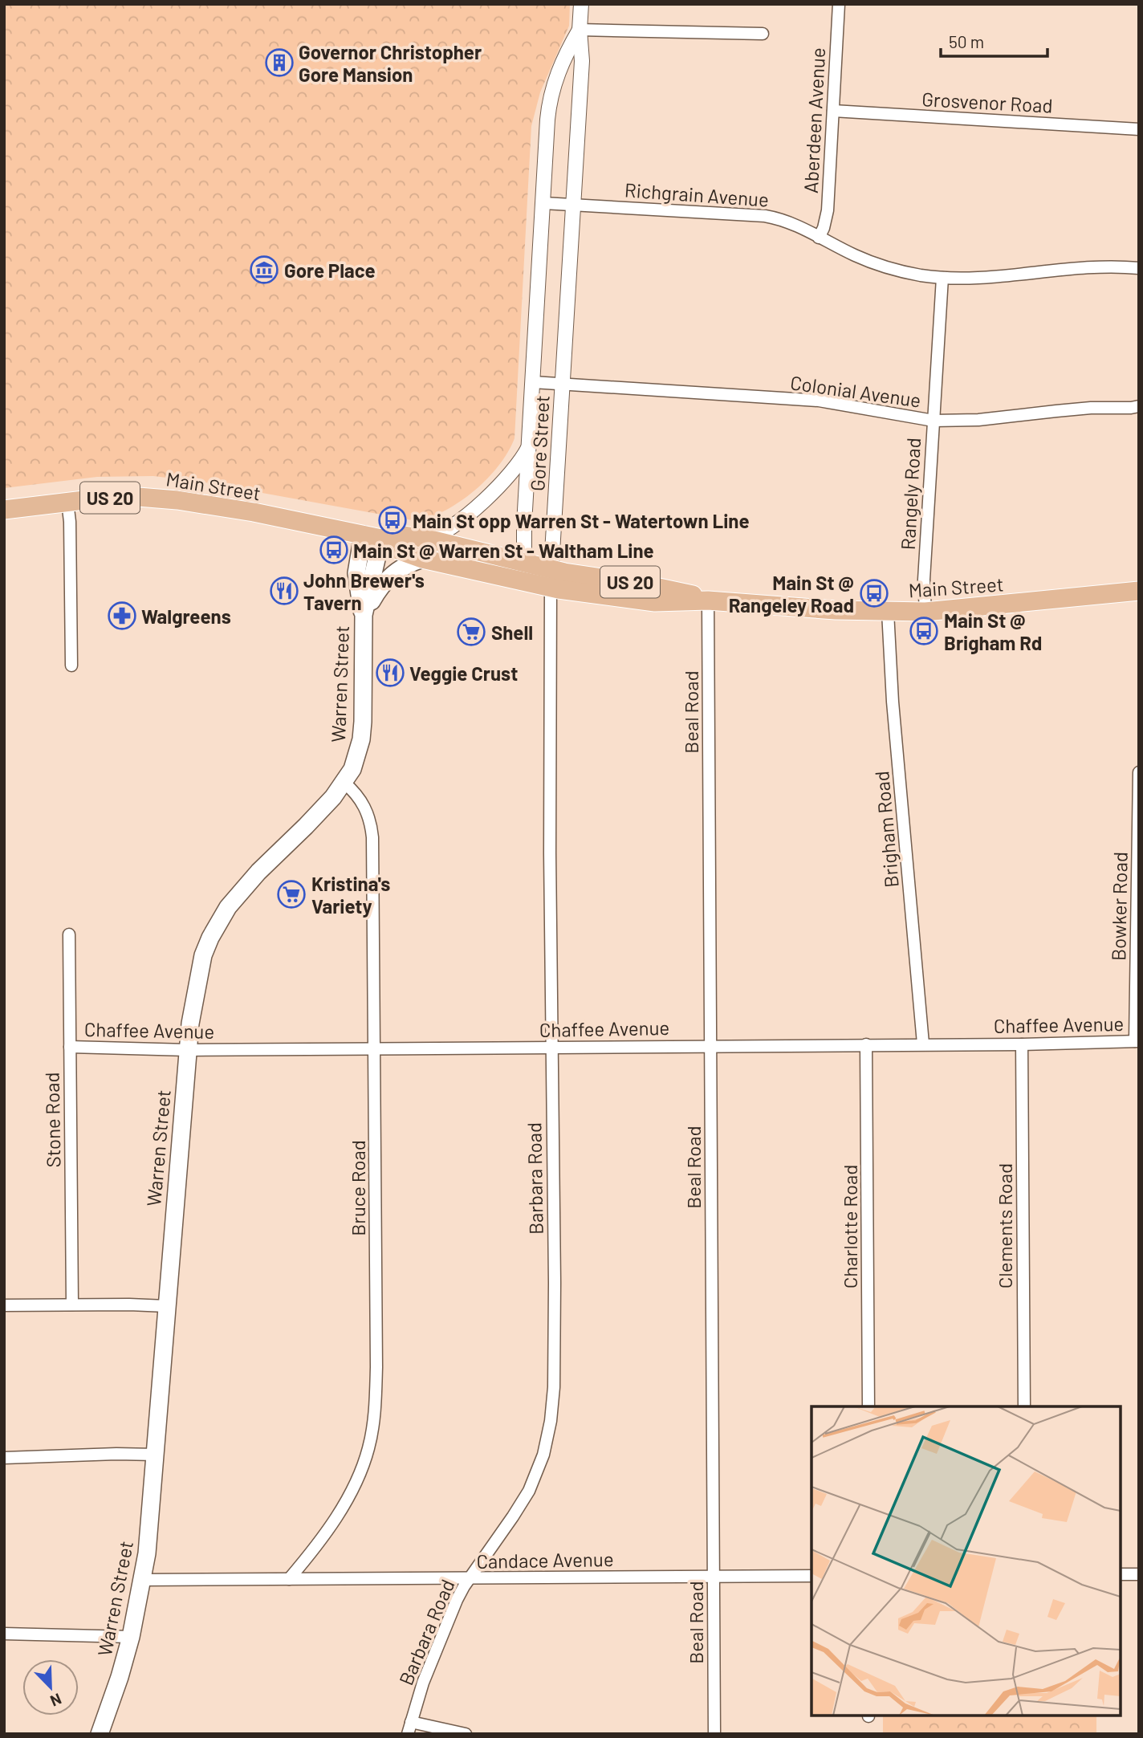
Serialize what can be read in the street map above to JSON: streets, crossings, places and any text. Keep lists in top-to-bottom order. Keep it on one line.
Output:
{"streets":{"main road":["Main Street","US 20","Warren Street"],"street":["Grosvenor Road","Aberdeen Avenue","Richgrain Avenue","Colonial Avenue","Gore Street","Rangely Road","Beal Road","Brigham Road","Bowker Road","Chaffee Avenue","Stone Road","Barbara Road","Bruce Road","Clements Road","Charlotte Road","Candace Avenue"]},"crossings":[["Grosvenor Road","Aberdeen Avenue"],["Aberdeen Avenue","Richgrain Avenue"],["Richgrain Avenue","Gore Street"],["Richgrain Avenue","Rangely Road"],["Colonial Avenue","Gore Street"],["Colonial Avenue","Rangely Road"],["Gore Street","Main Street"],["Gore Street","Barbara Road"],["Main Street","Rangely Road"],["Main Street","Warren Street"],["Main Street","Beal Road"],["Main Street","Brigham Road"],["Main Street","Barbara Road"],["Warren Street","Chaffee Avenue"],["Warren Street","Bruce Road"],["Warren Street","Candace Avenue"],["Beal Road","Chaffee Avenue"],["Beal Road","Candace Avenue"],["Brigham Road","Chaffee Avenue"],["Bowker Road","Chaffee Avenue"],["Chaffee Avenue","Stone Road"],["Chaffee Avenue","Barbara Road"],["Chaffee Avenue","Bruce Road"],["Chaffee Avenue","Clements Road"],["Chaffee Avenue","Charlotte Road"],["Barbara Road","Candace Avenue"],["Bruce Road","Candace Avenue"]],"places":{"building":["Governor Christopher Gore Mansion"],"museum":["Gore Place"],"bus stop":["Main St opp Warren St - Watertown Line","Main St @ Warren St - Waltham Line","Main St @ Rangeley Road","Main St @ Brigham Rd"],"restaurant":["John Brewer's Tavern","Veggie Crust"],"pharmacy":["Walgreens"],"supermarket":["Shell","Kristina's Variety"]},"scale_bar":"50 m","north":"bottom right"}
